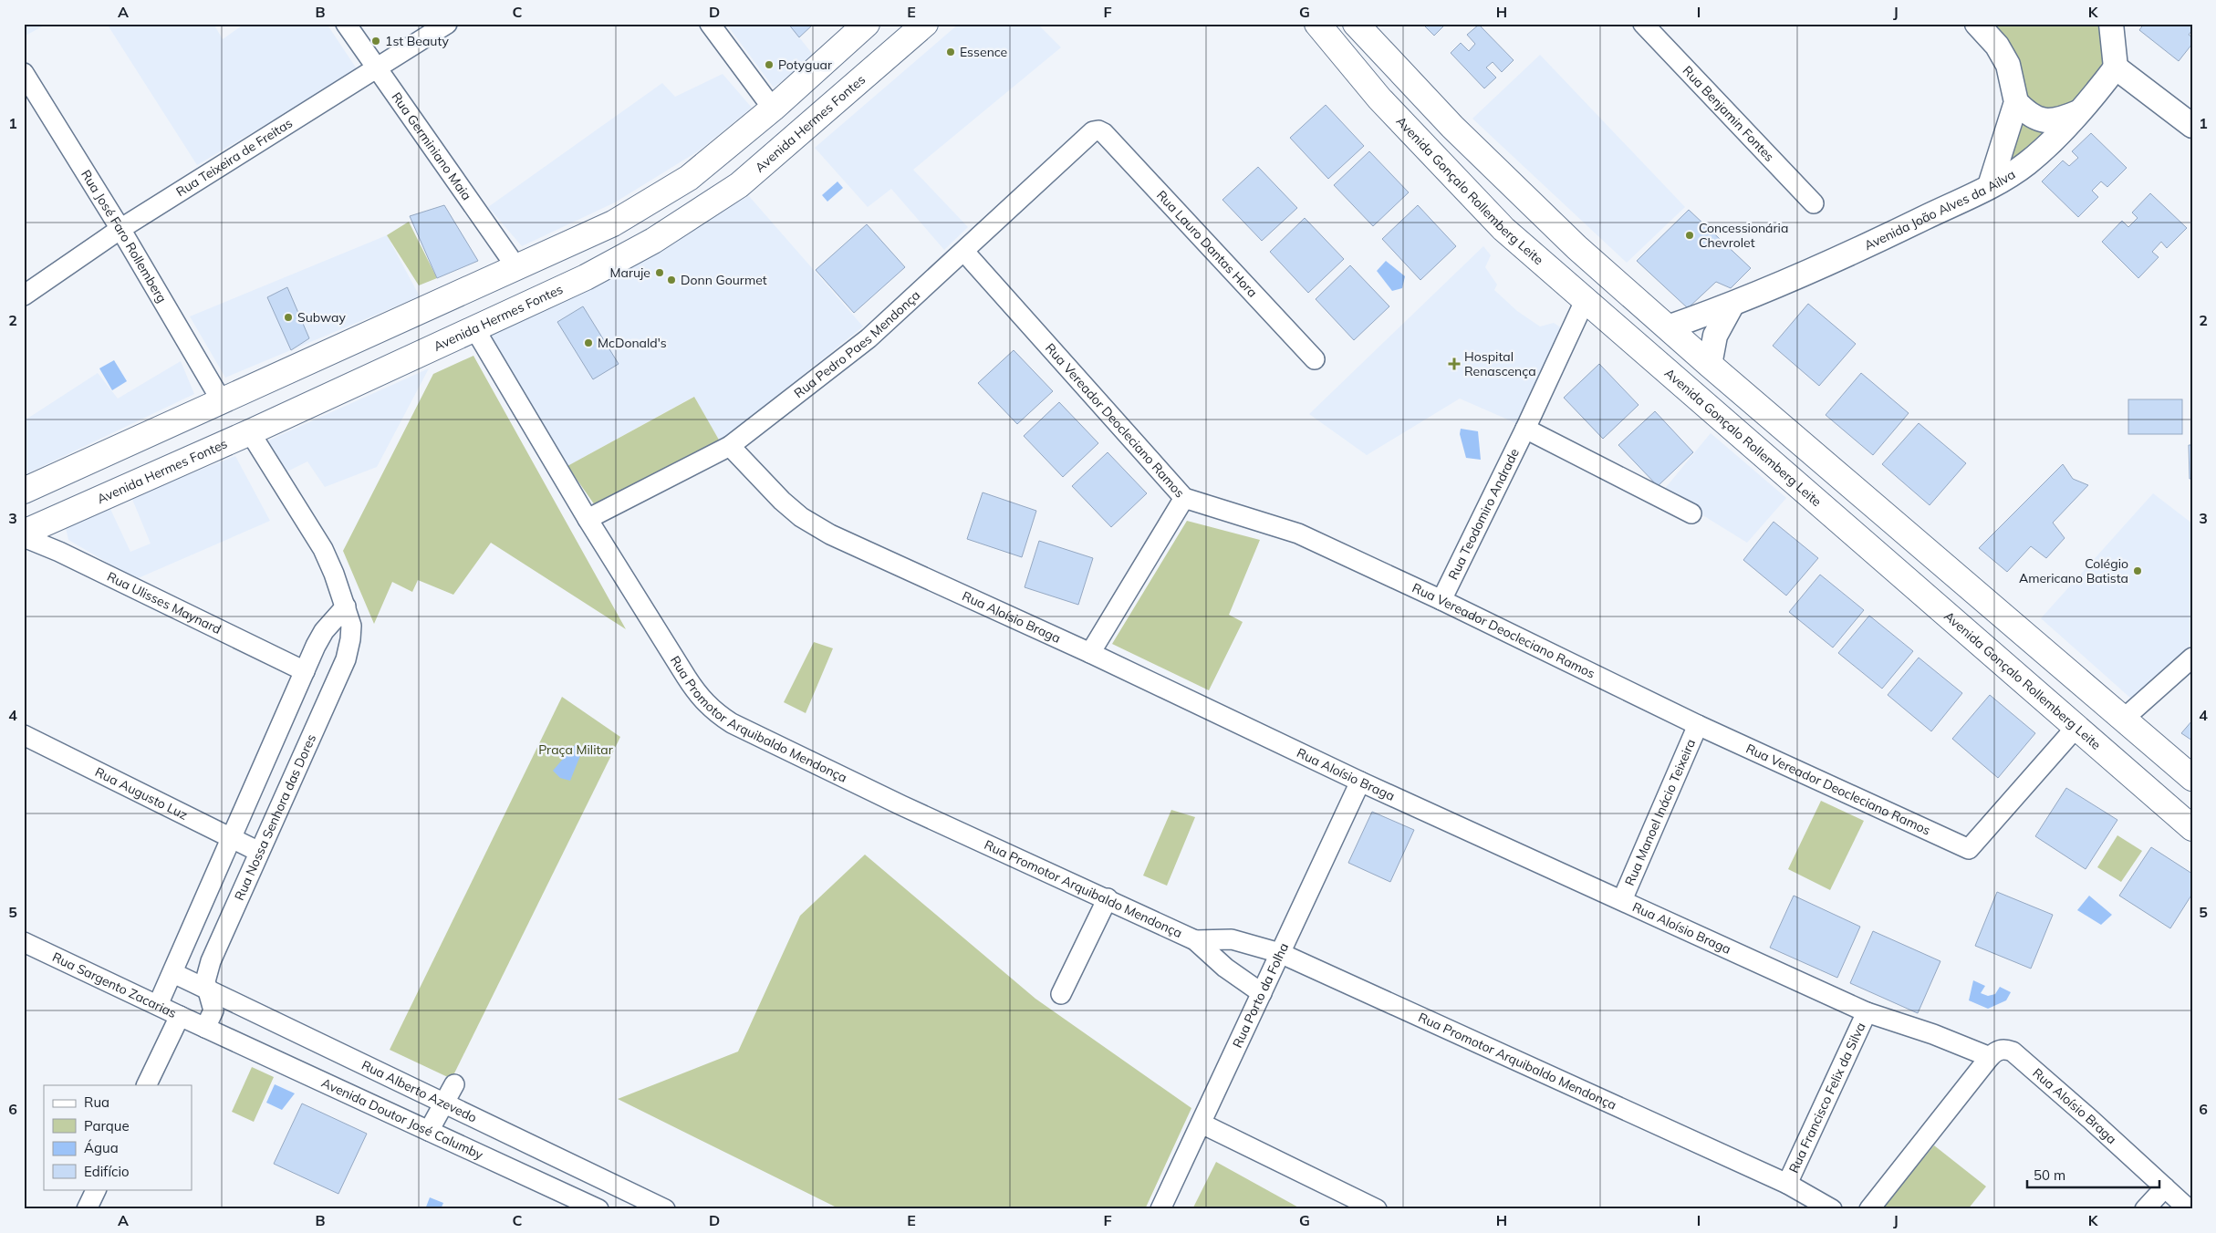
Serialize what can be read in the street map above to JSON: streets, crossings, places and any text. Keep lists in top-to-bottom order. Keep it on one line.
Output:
{"streets":{"main road":["Avenida Hermes Fontes","Avenida Gonçalo Rollemberg Leite"],"street":["Rua Benjamin Fontes","Rua Germiniano Maia","Rua Teixeira de Freitas","Avenida João Alves da Ailva","Rua José Faro Rollemberg","Rua Lauro Dantas Hora","Rua Pedro Paes Mendonça","Rua Vereador Deocleciano Ramos","Rua Teodomiro Andrade","Rua Ulisses Maynard","Rua Aloísio Braga","Rua Promotor Arquibaldo Mendonça","Rua Augusto Luz","Rua Manoel Inácio Teixeira","Rua Nossa Senhora das Dores","Rua Sargento Zacarias","Rua Porto da Folha","Rua Alberto Azevedo","Rua Francisco Felix da Silva","Avenida Doutor José Calumby"]},"crossings":[["Avenida Hermes Fontes","Rua Ulisses Maynard"],["Avenida Hermes Fontes","Rua Promotor Arquibaldo Mendonça"],["Avenida Hermes Fontes","Rua Nossa Senhora das Dores"],["Rua Germiniano Maia","Rua Teixeira de Freitas"],["Rua Teixeira de Freitas","Rua José Faro Rollemberg"],["Avenida Gonçalo Rollemberg Leite","Rua Vereador Deocleciano Ramos"],["Avenida Gonçalo Rollemberg Leite","Rua Teodomiro Andrade"],["Rua Lauro Dantas Hora","Rua Pedro Paes Mendonça"],["Rua Pedro Paes Mendonça","Rua Vereador Deocleciano Ramos"],["Rua Pedro Paes Mendonça","Rua Aloísio Braga"],["Rua Pedro Paes Mendonça","Rua Promotor Arquibaldo Mendonça"],["Rua Vereador Deocleciano Ramos","Rua Teodomiro Andrade"],["Rua Vereador Deocleciano Ramos","Rua Manoel Inácio Teixeira"],["Rua Aloísio Braga","Rua Manoel Inácio Teixeira"],["Rua Aloísio Braga","Rua Porto da Folha"],["Rua Aloísio Braga","Rua Francisco Felix da Silva"],["Rua Promotor Arquibaldo Mendonça","Rua Porto da Folha"],["Rua Promotor Arquibaldo Mendonça","Rua Francisco Felix da Silva"],["Rua Augusto Luz","Rua Nossa Senhora das Dores"],["Rua Nossa Senhora das Dores","Rua Sargento Zacarias"],["Rua Nossa Senhora das Dores","Rua Alberto Azevedo"],["Rua Nossa Senhora das Dores","Avenida Doutor José Calumby"],["Rua Sargento Zacarias","Avenida Doutor José Calumby"]],"parks":["Praça Militar"],"places":{"other":["1st Beauty","Essence","Potyguar","Concessionária Chevrolet","Maruje","Donn Gourmet","Subway","McDonald's","Colégio Americano Batista"],"health":["Hospital Renascença"]},"legend":["Rua","Parque","Água","Edifício"],"scale_bar":"50 m","grid":{"columns":["A","B","C","D","E","F","G","H","I","J","K"],"rows":["1","2","3","4","5","6"]}}
